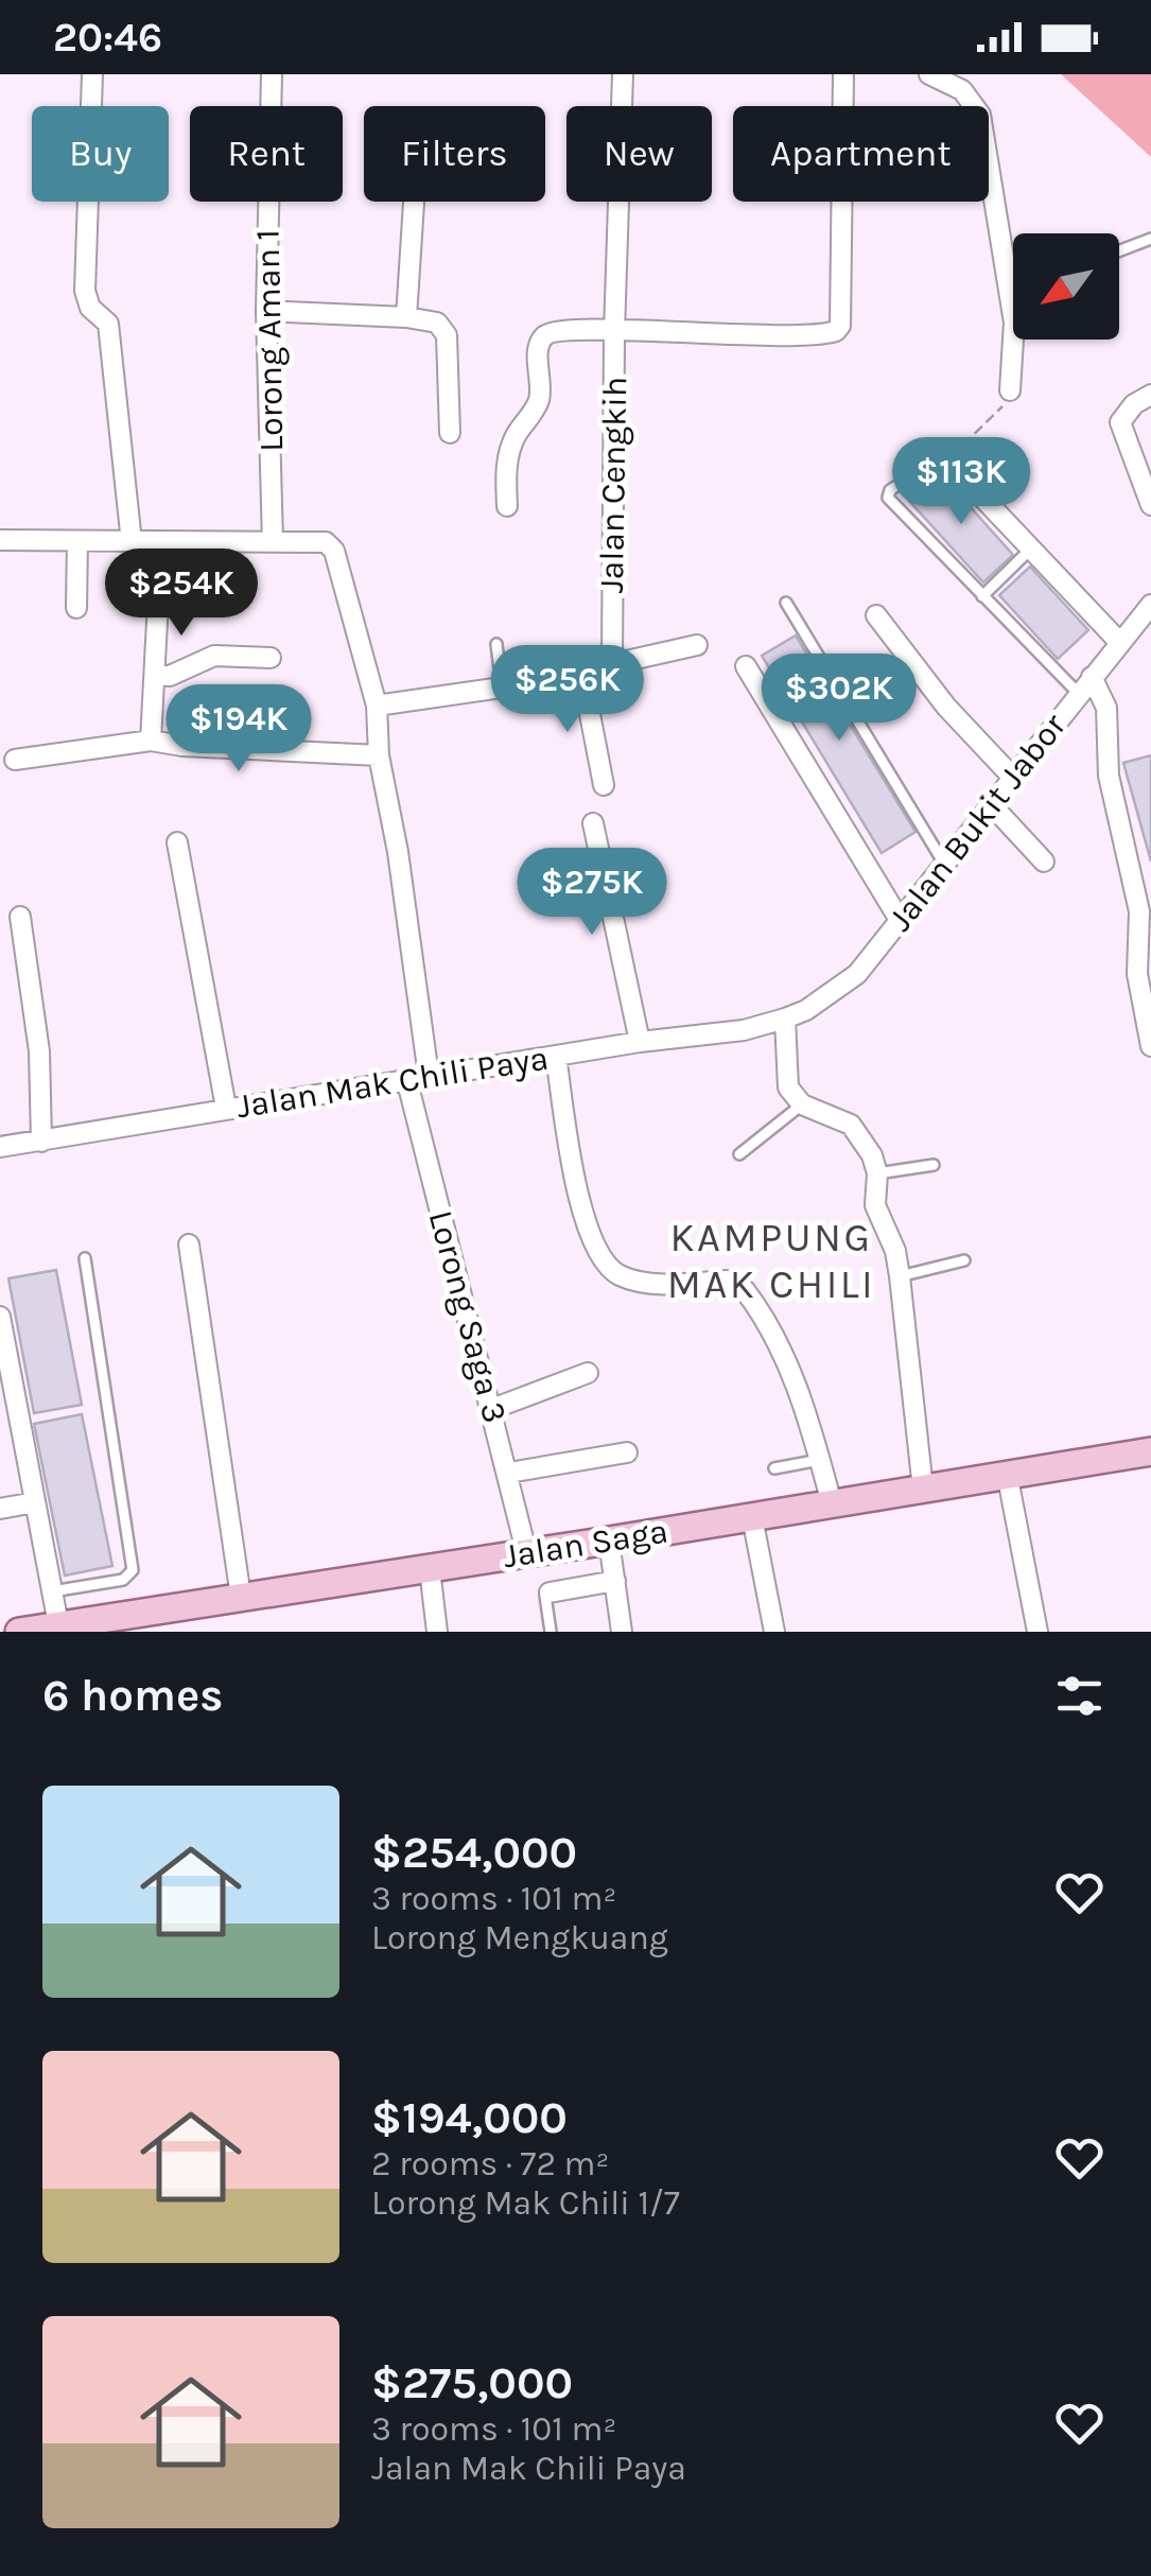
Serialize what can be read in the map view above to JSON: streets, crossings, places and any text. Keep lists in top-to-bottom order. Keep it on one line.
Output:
{"streets":{"main road":["Jalan Saga"],"street":["Lorong Aman 1","Jalan Cengkih","Jalan Bukit Jabor","Jalan Mak Chili Paya","Lorong Saga 3"]},"crossings":[["Jalan Bukit Jabor","Jalan Mak Chili Paya"],["Jalan Mak Chili Paya","Lorong Saga 3"],["Lorong Saga 3","Jalan Saga"]],"districts":["KAMPUNG MAK CHILI"],"north":"bottom left","page":{"status":"20:46","chip":["Buy","Rent","Filters","New","Apartment"],"price":["$113K","$254K","$256K","$302K","$194K","$275K"],"heading":"6 homes","list":[{"name":"$254,000","note":"3 rooms · 101 m² · Lorong Mengkuang"},{"name":"$194,000","note":"2 rooms · 72 m² · Lorong Mak Chili 1/7"},{"name":"$275,000","note":"3 rooms · 101 m² · Jalan Mak Chili Paya"}]}}
